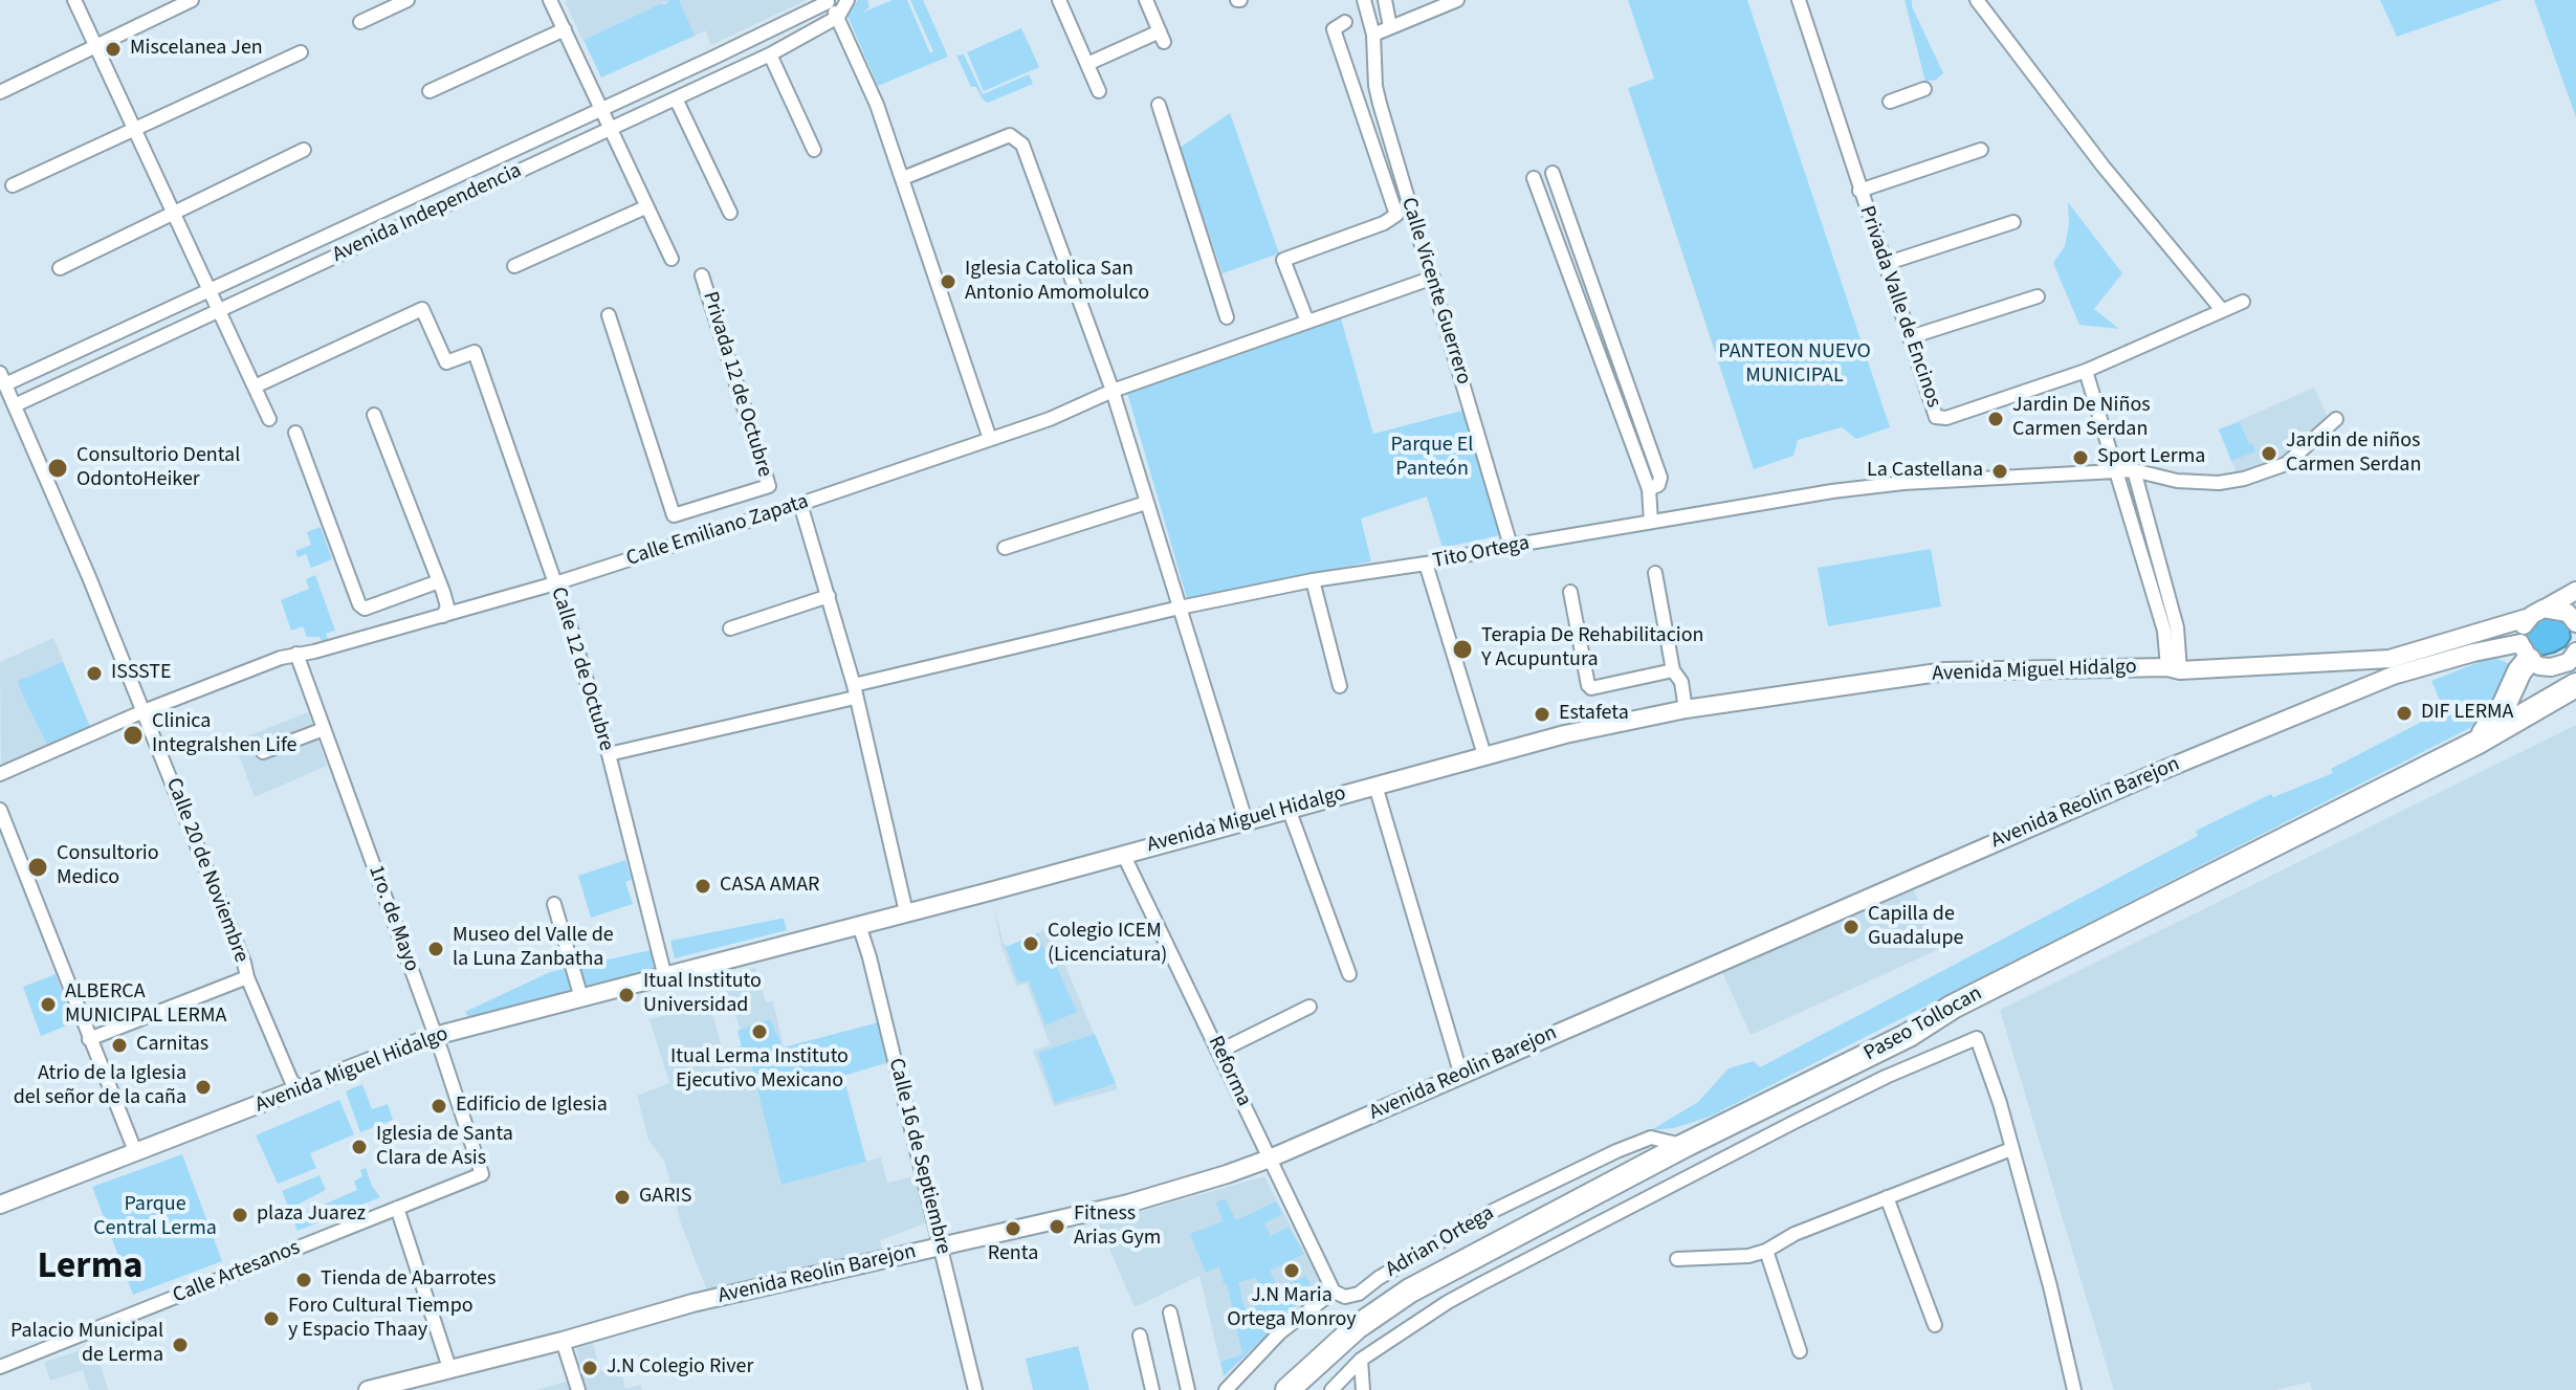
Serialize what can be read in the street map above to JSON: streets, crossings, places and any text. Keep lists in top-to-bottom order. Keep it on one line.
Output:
{"streets":{"highway":["Paseo Tollocan"],"main road":["Avenida Miguel Hidalgo","Avenida Reolin Barejon"],"street":["Avenida Independencia","Calle Vicente Guerrero","Privada Valle de Encinos","Privada 12 de Octubre","Calle Emiliano Zapata","Tito Ortega","Calle 12 de Octubre","Calle 20 de Noviembre","1ro. de Mayo","Reforma","Calle 16 de Septiembre","Adrian Ortega","Calle Artesanos"]},"crossings":[["Avenida Independencia","Calle 20 de Noviembre"],["Calle Vicente Guerrero","Calle Emiliano Zapata"],["Calle Vicente Guerrero","Tito Ortega"],["Calle Emiliano Zapata","Calle 12 de Octubre"],["Calle Emiliano Zapata","Calle 20 de Noviembre"],["Calle Emiliano Zapata","1ro. de Mayo"],["Tito Ortega","Calle 12 de Octubre"],["Calle 12 de Octubre","Avenida Miguel Hidalgo"],["Avenida Miguel Hidalgo","Avenida Reolin Barejon"],["Avenida Miguel Hidalgo","Calle 20 de Noviembre"],["Avenida Miguel Hidalgo","1ro. de Mayo"],["Avenida Miguel Hidalgo","Reforma"],["Avenida Miguel Hidalgo","Calle 16 de Septiembre"],["Avenida Reolin Barejon","Paseo Tollocan"],["Avenida Reolin Barejon","Reforma"],["Avenida Reolin Barejon","Calle 16 de Septiembre"],["1ro. de Mayo","Calle Artesanos"],["Paseo Tollocan","Adrian Ortega"],["Reforma","Adrian Ortega"]],"districts":["Lerma"],"parks":["PANTEON NUEVO MUNICIPAL","Parque El Panteón","Parque Central Lerma"],"places":["Miscelanea Jen","Iglesia Catolica San Antonio Amomolulco","Jardin De Niños Carmen Serdan","Jardin de niños Carmen Serdan","Sport Lerma","Consultorio Dental OdontoHeiker","La Castellana","Terapia De Rehabilitacion Y Acupuntura","ISSSTE","DIF LERMA","Estafeta","Clinica Integralshen Life","Consultorio Medico","CASA AMAR","Capilla de Guadalupe","Colegio ICEM (Licenciatura)","Museo del Valle de la Luna Zanbatha","Itual Instituto Universidad","ALBERCA MUNICIPAL LERMA","Itual Lerma Instituto Ejecutivo Mexicano","Carnitas","Atrio de la Iglesia del señor de la caña","Edificio de Iglesia","Iglesia de Santa Clara de Asis","GARIS","plaza Juarez","Fitness Arias Gym","Renta","J.N Maria Ortega Monroy","Tienda de Abarrotes","Foro Cultural Tiempo y Espacio Thaay","Palacio Municipal de Lerma","J.N Colegio River"]}
